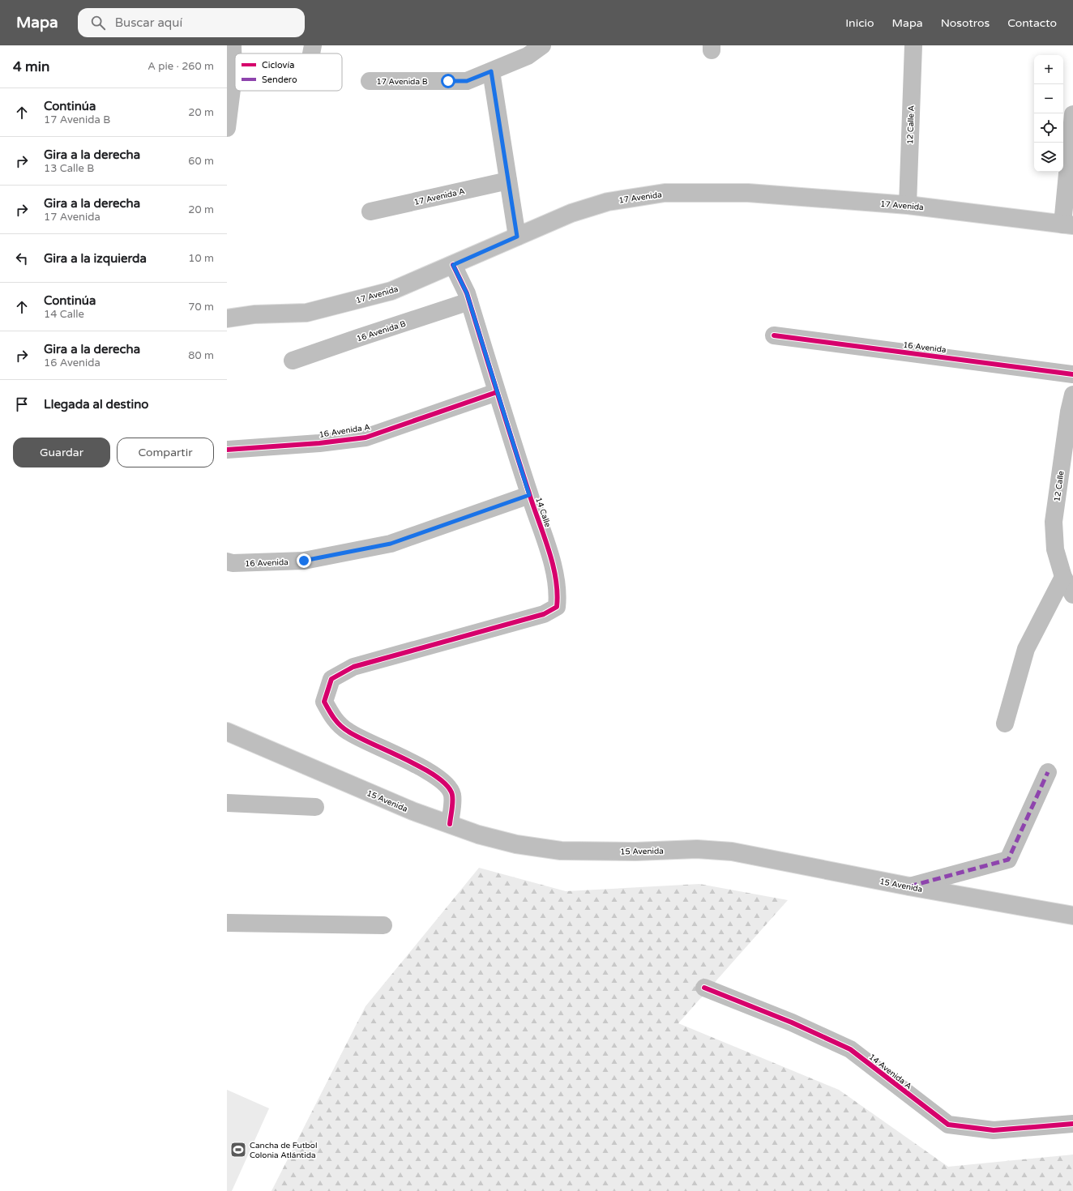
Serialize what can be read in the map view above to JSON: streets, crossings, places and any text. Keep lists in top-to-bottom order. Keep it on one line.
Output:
{"streets":{"street":["17 Avenida B","12 Calle A","17 Avenida A","17 Avenida","16 Avenida B","16 Avenida","16 Avenida A","12 Calle","14 Calle","15 Avenida","14 Avenida A"]},"crossings":[["12 Calle A","17 Avenida"],["17 Avenida","14 Calle"],["16 Avenida B","14 Calle"],["16 Avenida","14 Calle"],["16 Avenida A","14 Calle"],["14 Calle","15 Avenida"]],"places":{"sports":["Cancha de Futbol Colonia Atlántida"]},"legend":["Ciclovía","Sendero"],"page":{"header":"Mapa","search":"Buscar aquí","nav":["Inicio","Mapa","Nosotros","Contacto"],"heading":["4 min","A pie · 260 m"],"map_buttons":["+","−"],"list":[["Continúa","17 Avenida B","20 m"],["Gira a la derecha","13 Calle B","60 m"],["Gira a la derecha","17 Avenida","20 m"],["Gira a la izquierda","10 m"],["Continúa","14 Calle","70 m"],["Gira a la derecha","16 Avenida","80 m"],"Llegada al destino"],"buttons":["Guardar","Compartir"]}}
